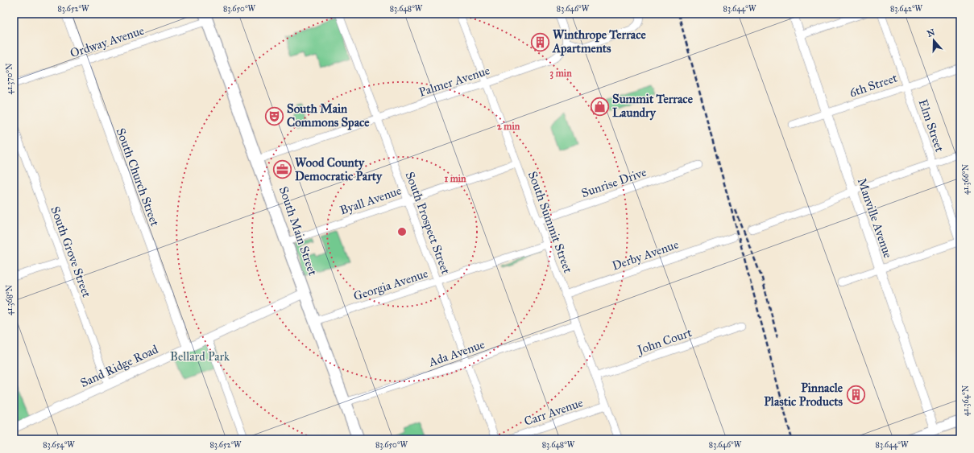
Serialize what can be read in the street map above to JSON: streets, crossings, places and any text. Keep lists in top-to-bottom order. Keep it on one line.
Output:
{"streets":{"main road":["South Main Street"],"street":["Ordway Avenue","Palmer Avenue","6th Street","Elm Street","South Church Street","Sunrise Drive","Byall Avenue","Manville Avenue","South Summit Street","South Prospect Street","South Grove Street","Derby Avenue","Georgia Avenue","John Court","Ada Avenue","Sand Ridge Road","Carr Avenue"]},"crossings":[["Ordway Avenue","South Church Street"],["Ordway Avenue","South Main Street"],["Palmer Avenue","South Summit Street"],["Palmer Avenue","South Prospect Street"],["Palmer Avenue","South Main Street"],["6th Street","Elm Street"],["6th Street","Manville Avenue"],["South Church Street","Sand Ridge Road"],["Sunrise Drive","South Summit Street"],["Byall Avenue","South Summit Street"],["Byall Avenue","South Prospect Street"],["Byall Avenue","South Main Street"],["South Summit Street","Derby Avenue"],["South Summit Street","Georgia Avenue"],["South Summit Street","John Court"],["South Summit Street","Ada Avenue"],["South Summit Street","Carr Avenue"],["South Prospect Street","Georgia Avenue"],["South Prospect Street","Ada Avenue"],["South Main Street","Georgia Avenue"],["South Main Street","Ada Avenue"],["South Main Street","Sand Ridge Road"],["South Grove Street","Sand Ridge Road"]],"parks":["Bellard Park"],"places":{"building":["Winthrope Terrace Apartments","Pinnacle Plastic Products"],"shop":["Summit Terrace Laundry"],"theatre":["South Main Commons Space"],"office":["Wood County Democratic Party"]},"north":"top","coordinates":["83.652°W","83.650°W","83.648°W","83.646°W","83.644°W","83.642°W","41.370°N","41.366°N","41.368°N","41.364°N","83.654°W"],"rings":["3 min","2 min","1 min"]}
